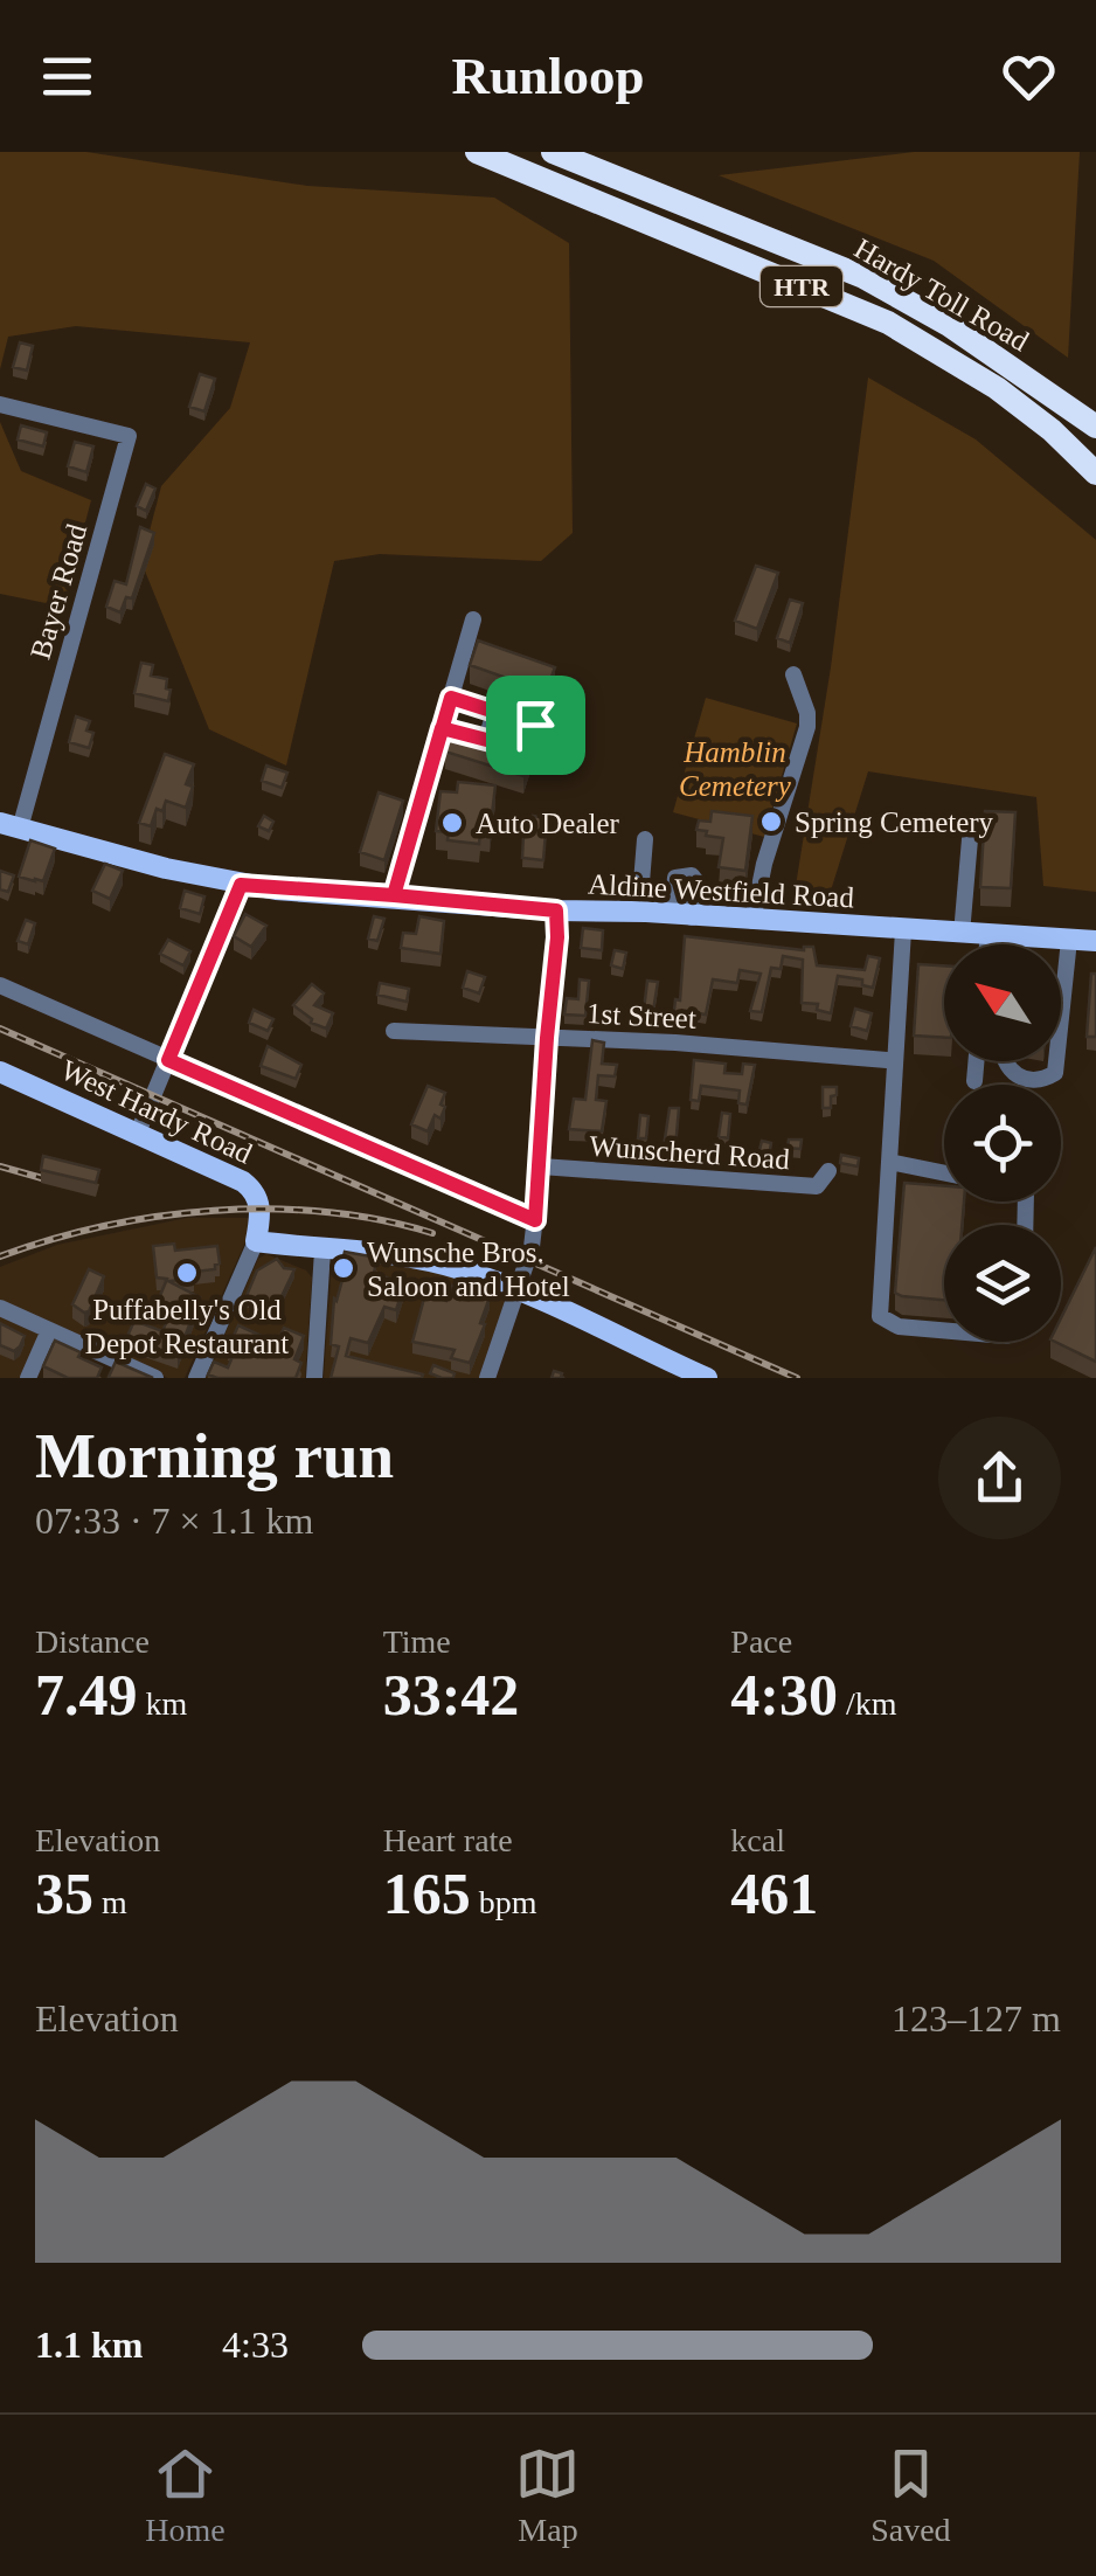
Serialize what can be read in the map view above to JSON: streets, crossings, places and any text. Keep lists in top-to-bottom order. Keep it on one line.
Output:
{"streets":{"highway":["HTR","Hardy Toll Road"],"main road":["Aldine Westfield Road","West Hardy Road"],"street":["Bayer Road","1st Street","Wunscherd Road"]},"crossings":[["Bayer Road","Aldine Westfield Road"]],"parks":["Hamblin Cemetery"],"places":["Spring Cemetery","Auto Dealer","Wunsche Bros. Saloon and Hotel","Puffabelly's Old Depot Restaurant"],"north":"top left","page":{"header":"Runloop","heading":["Morning run","07:33 · 7 × 1.1 km"],"stats":[["Distance","7.49 km"],["Time","33:42"],["Pace","4:30 /km"],["Elevation","35 m"],["Heart rate","165 bpm"],["kcal","461"]],"chart":["Elevation","123–127 m"],"list":[{"name":"1.1 km","note":"4:33"}],"tabs":["Home","Map","Saved"]}}
